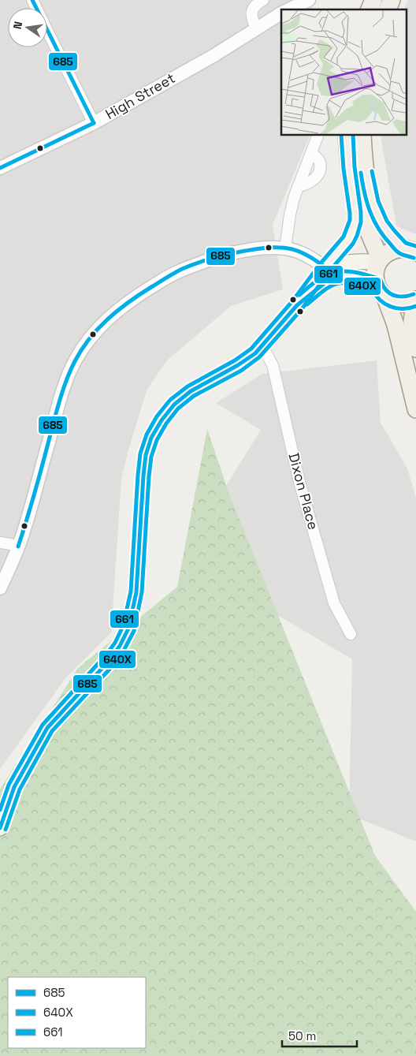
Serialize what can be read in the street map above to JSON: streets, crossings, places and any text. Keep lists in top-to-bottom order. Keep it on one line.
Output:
{"streets":{"street":["High Street","Dixon Place"]},"lines":["transit line 685","transit line 640X","transit line 661"],"legend":["685","640X","661"],"scale_bar":"50 m","north":"left"}
